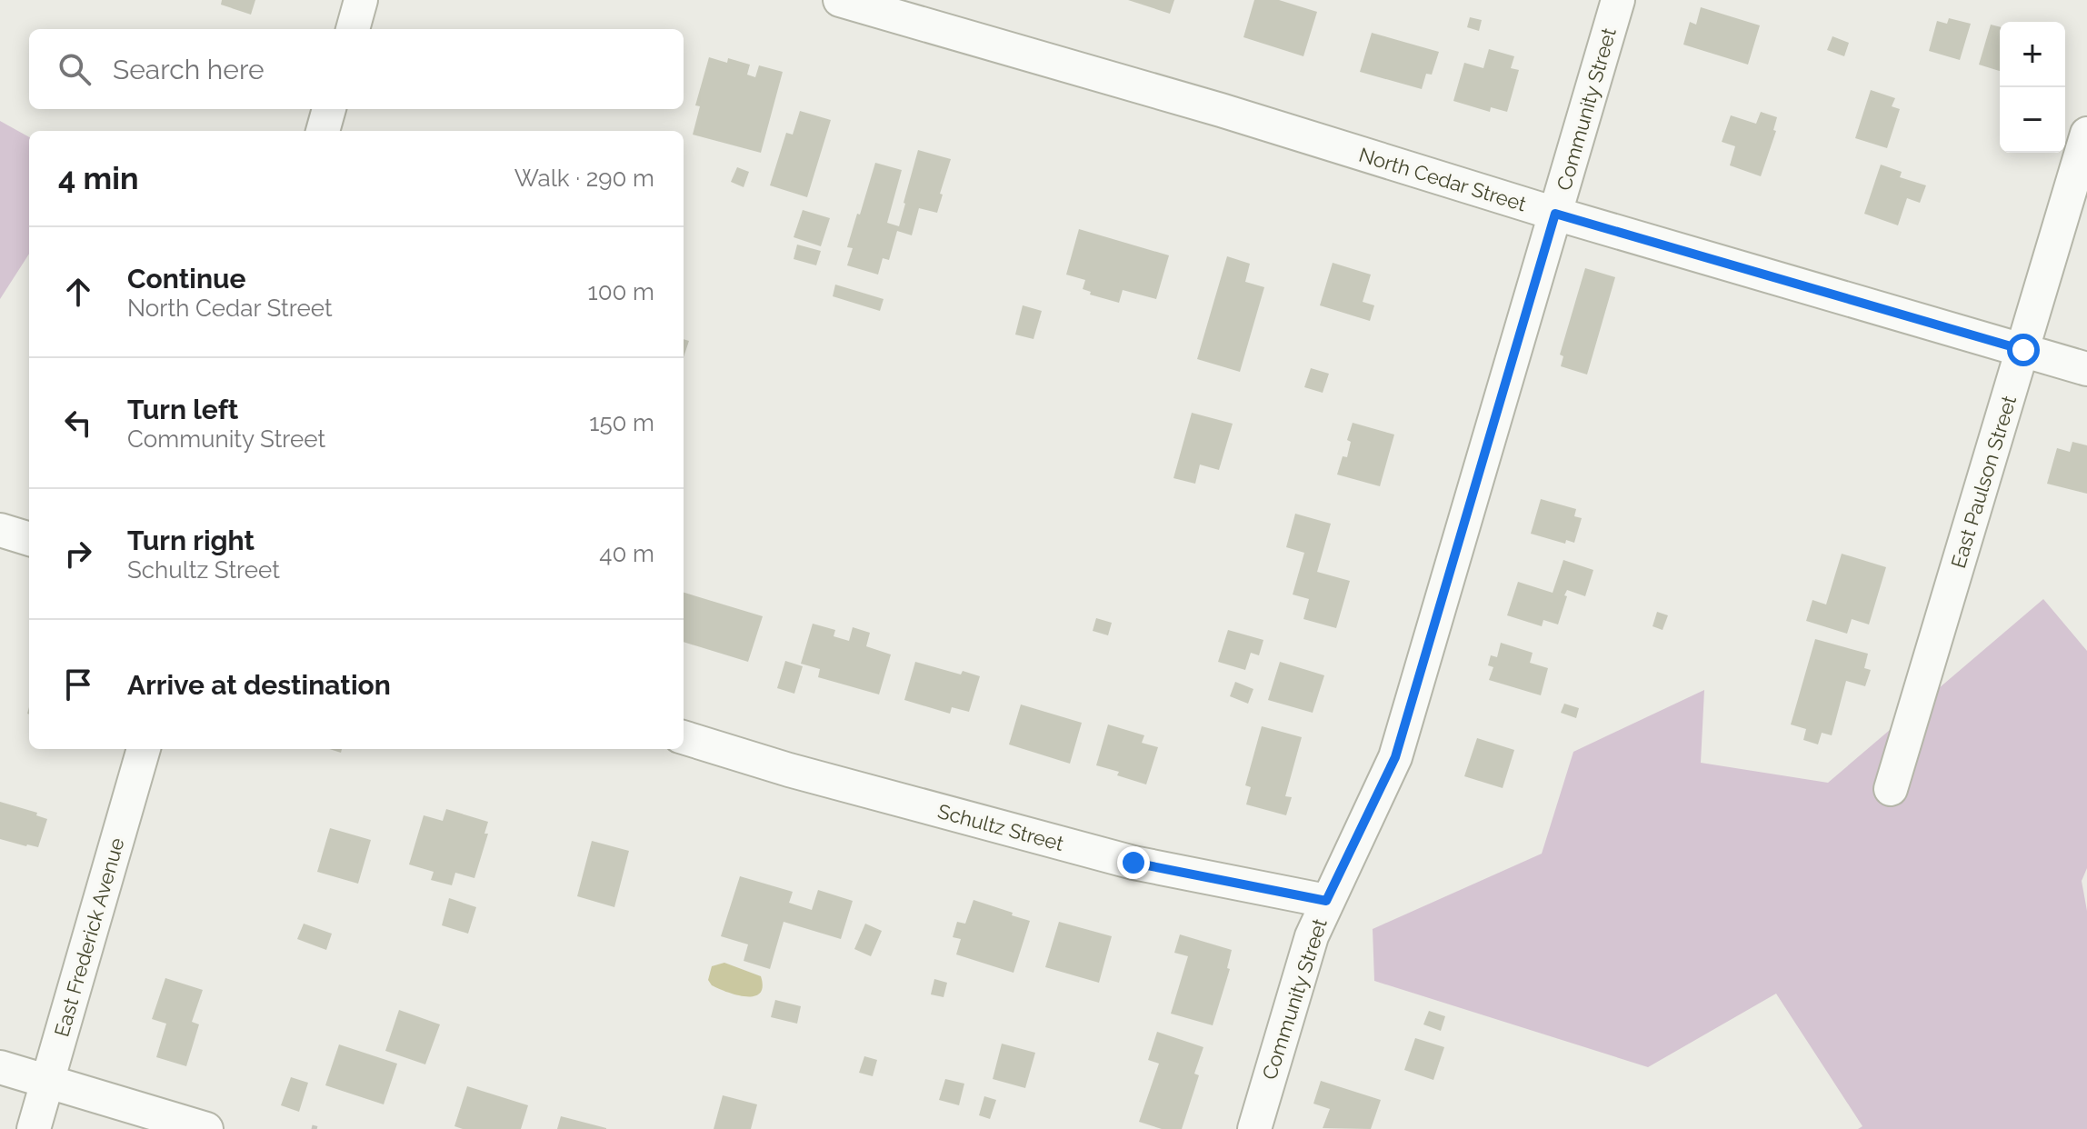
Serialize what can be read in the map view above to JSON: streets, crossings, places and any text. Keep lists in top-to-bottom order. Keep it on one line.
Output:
{"streets":{"street":["Community Street","North Cedar Street","East Paulson Street","Schultz Street","East Frederick Avenue"]},"crossings":[["Community Street","North Cedar Street"],["Community Street","Schultz Street"],["North Cedar Street","East Paulson Street"]],"page":{"map_buttons":["+","−"],"search":"Search here","heading":["4 min","Walk · 290 m"],"list":[["Continue","North Cedar Street","100 m"],["Turn left","Community Street","150 m"],["Turn right","Schultz Street","40 m"],"Arrive at destination"]}}
